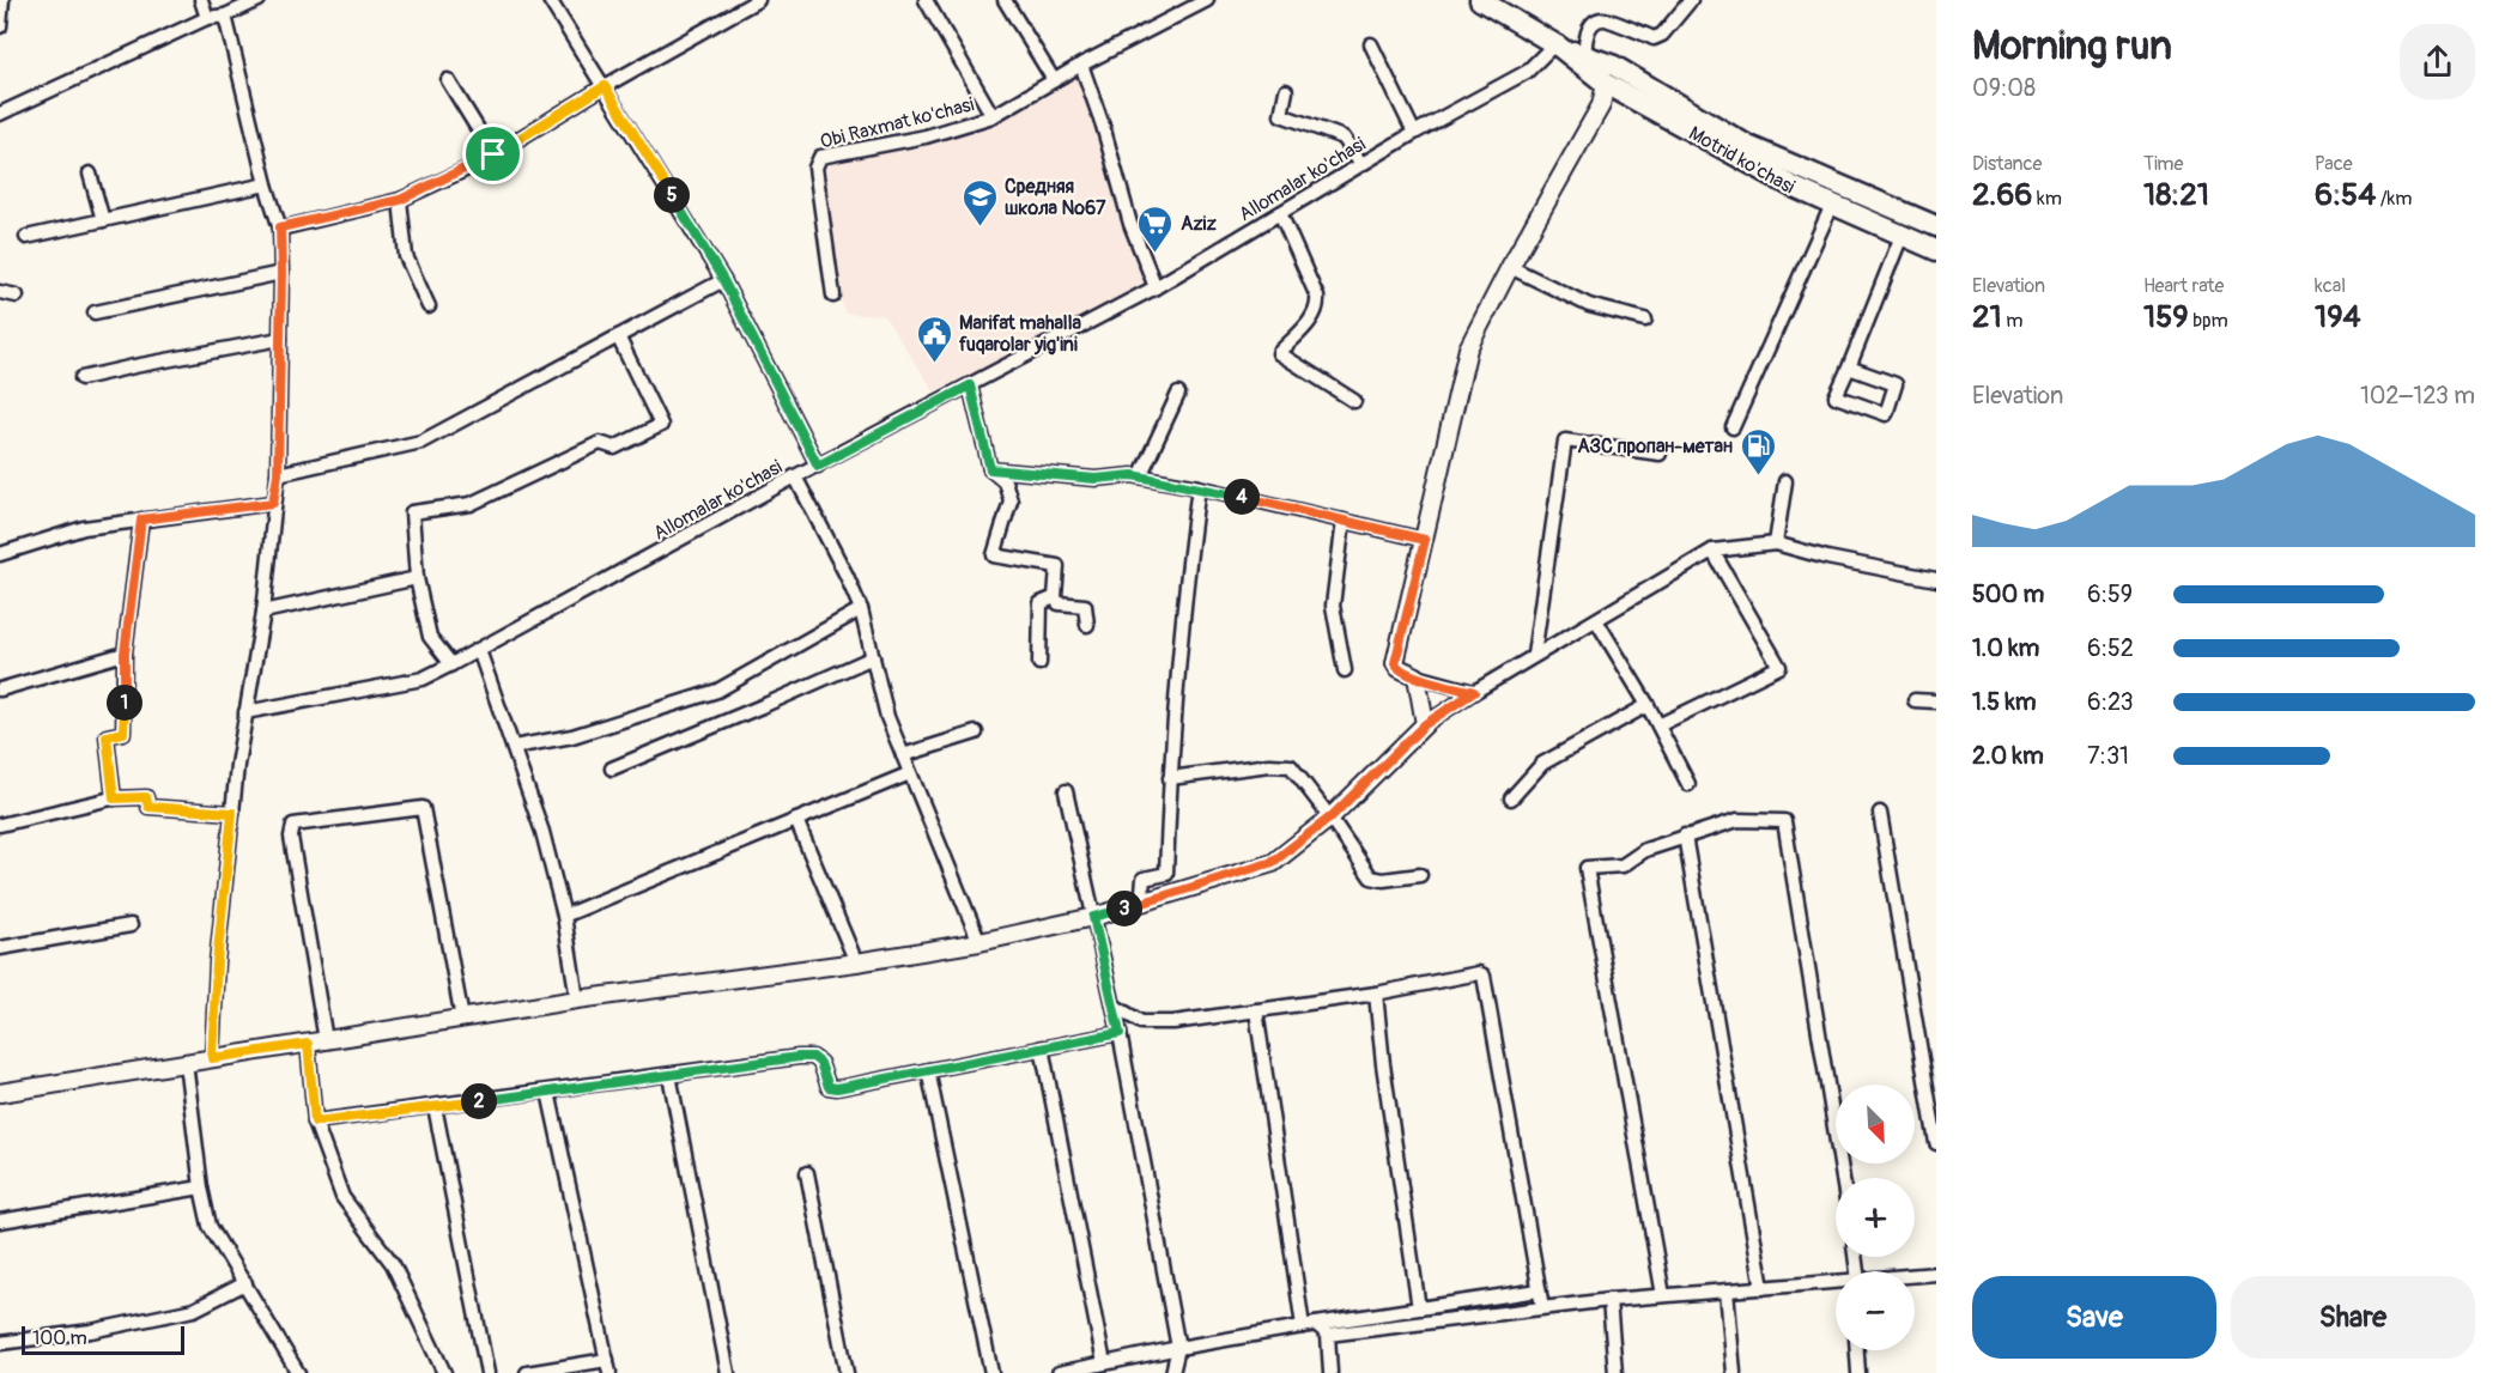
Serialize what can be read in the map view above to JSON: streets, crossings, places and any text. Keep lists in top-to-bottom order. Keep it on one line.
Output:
{"streets":{"main road":["Motrid ko'chasi"],"street":["Obi Raxmat ko'chasi","Allomalar ko'chasi"]},"crossings":[["Motrid ko'chasi","Allomalar ko'chasi"]],"places":{"school or university":["Средняя школа №67"],"supermarket":["Aziz"],"public building":["Marifat mahalla fuqarolar yig'ini"],"fuel station":["АЗС пропан-метан"]},"scale_bar":"100 m","north":"bottom right","page":{"heading":["Morning run","09:08"],"stats":[["Distance","2.66 km"],["Time","18:21"],["Pace","6:54 /km"],["Elevation","21 m"],["Heart rate","159 bpm"],["kcal","194"]],"pins":["5","4","1","3","2"],"chart":["Elevation","102–123 m"],"list":[{"name":"500 m","note":"6:59"},{"name":"1.0 km","note":"6:52"},{"name":"1.5 km","note":"6:23"},{"name":"2.0 km","note":"7:31"}],"map_buttons":["+","−"],"buttons":["Save","Share"],"scale":"100 m"}}
